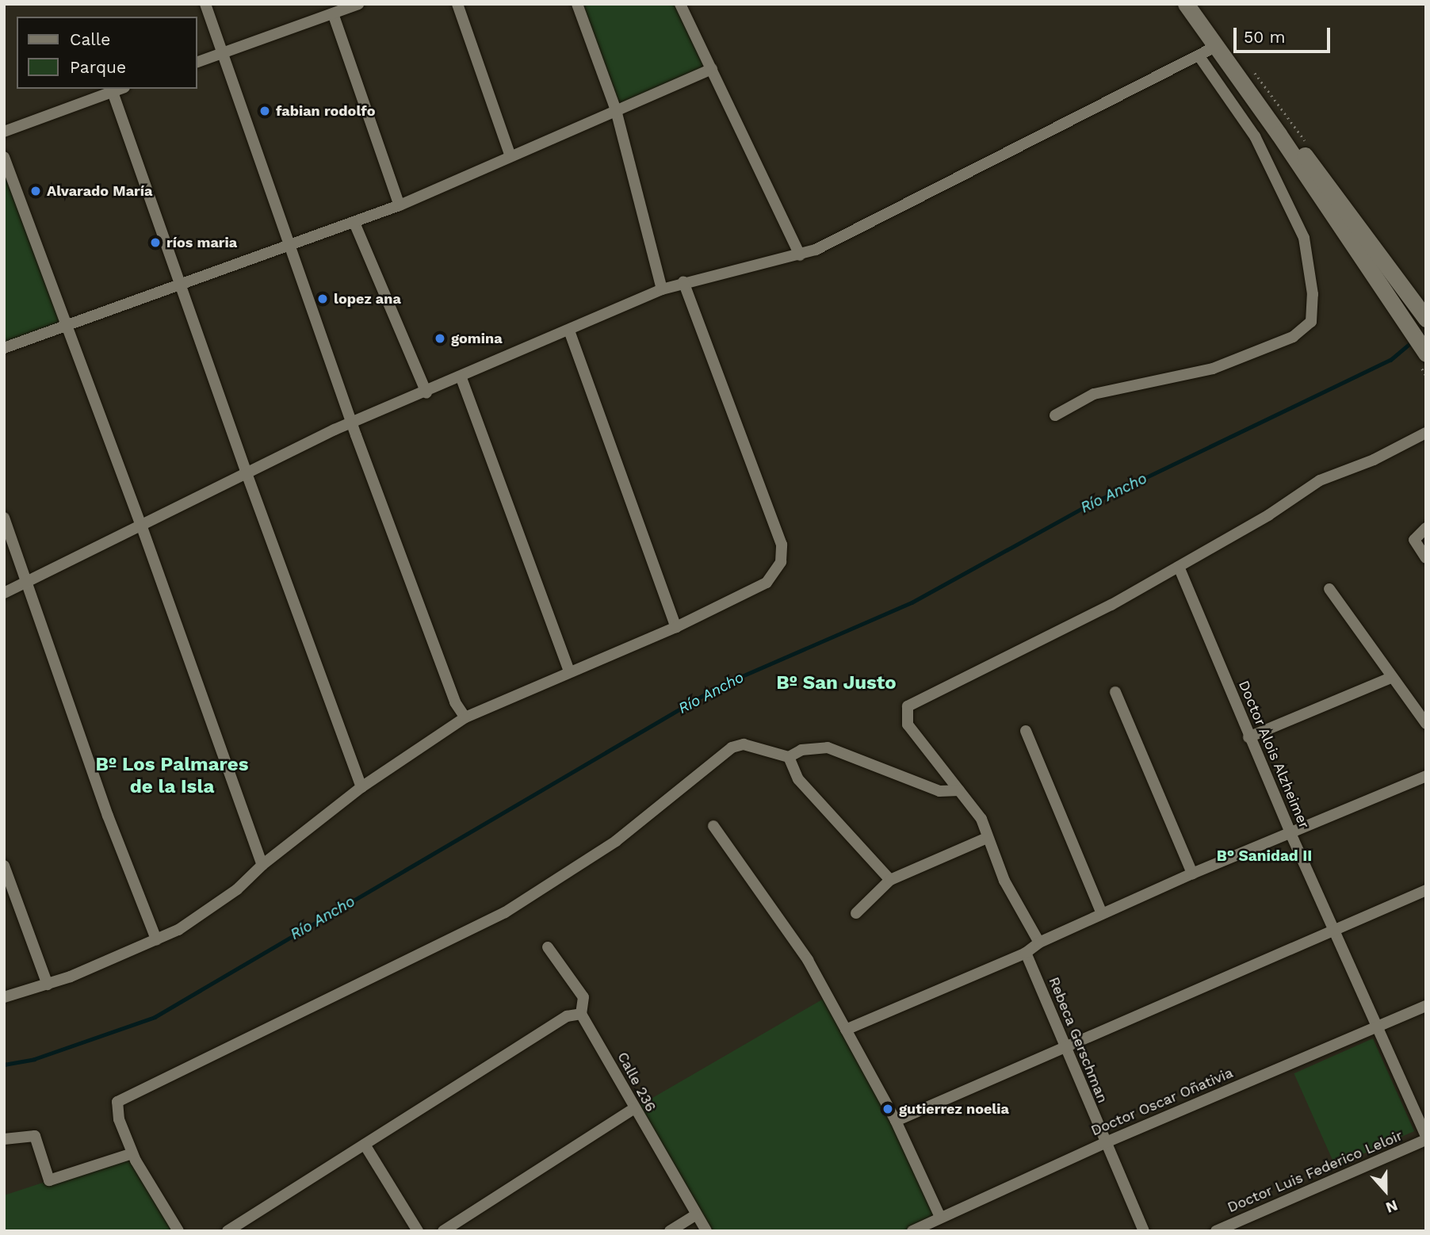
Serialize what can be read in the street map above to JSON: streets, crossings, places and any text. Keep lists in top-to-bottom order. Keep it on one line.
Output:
{"streets":{"street":["Doctor Alois Alzheimer","Rebeca Gerschman","Calle 236","Doctor Oscar Oñativia","Doctor Luis Federico Leloir"]},"crossings":[["Doctor Alois Alzheimer","Doctor Oscar Oñativia"],["Doctor Alois Alzheimer","Doctor Luis Federico Leloir"],["Rebeca Gerschman","Doctor Oscar Oñativia"]],"districts":["Bº San Justo","Bº Los Palmares de la Isla","B° Sanidad II"],"water":["Río Ancho"],"places":["fabian rodolfo","Alvarado María","ríos maria","lopez ana","gomina","gutierrez noelia"],"legend":["Calle","Parque"],"scale_bar":"50 m","north":"bottom"}
